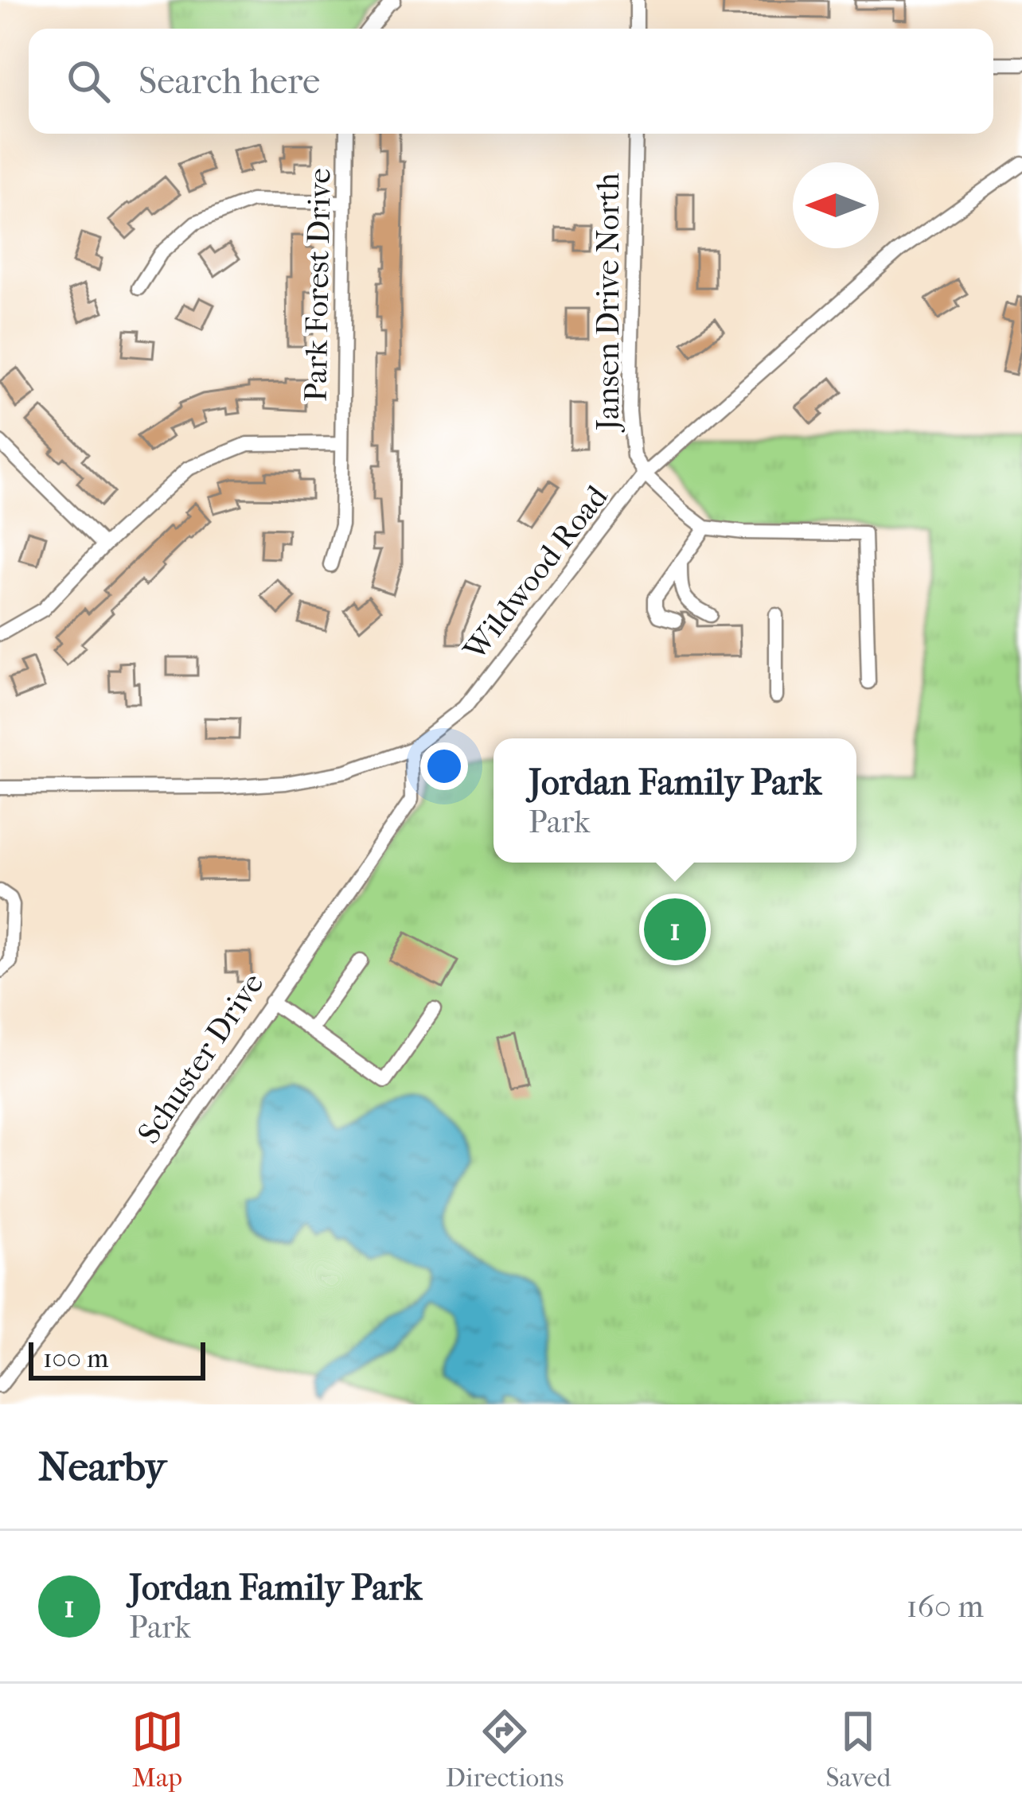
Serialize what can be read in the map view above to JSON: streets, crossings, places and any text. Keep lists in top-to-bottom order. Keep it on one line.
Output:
{"streets":{"street":["Park Forest Drive","Jansen Drive North","Wildwood Road","Schuster Drive"]},"crossings":[["Jansen Drive North","Wildwood Road"],["Wildwood Road","Schuster Drive"]],"scale_bar":"100 m","north":"left","page":{"search":"Search here","popup":["Jordan Family Park","Park"],"pins":"1","scale":"100 m","heading":"Nearby","list":[{"mark":"1","name":"Jordan Family Park","note":"Park","value":"160 m"}],"nav":["Map","Directions","Saved"]}}
